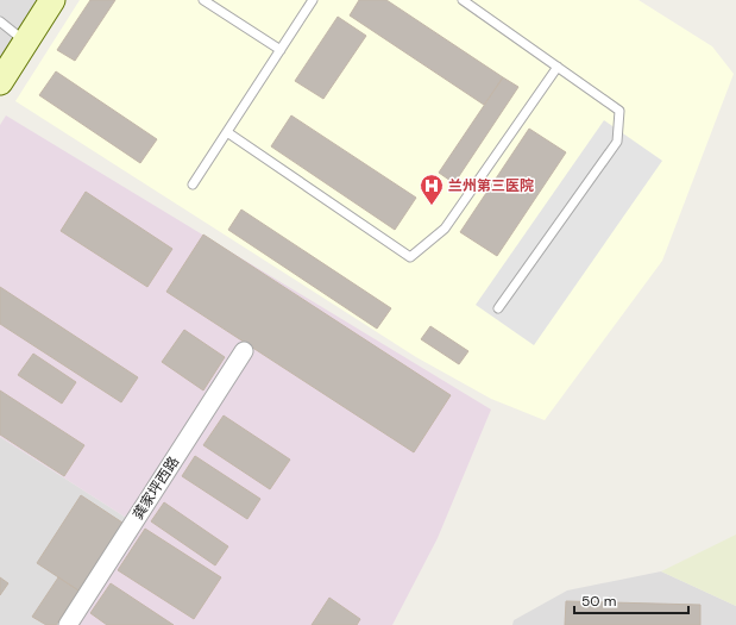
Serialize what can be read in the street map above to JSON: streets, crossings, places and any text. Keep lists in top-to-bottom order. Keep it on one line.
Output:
{"streets":{"street":["龚家坪西路"]},"places":{"hospital":["兰州第三医院"]},"scale_bar":"50 m"}
